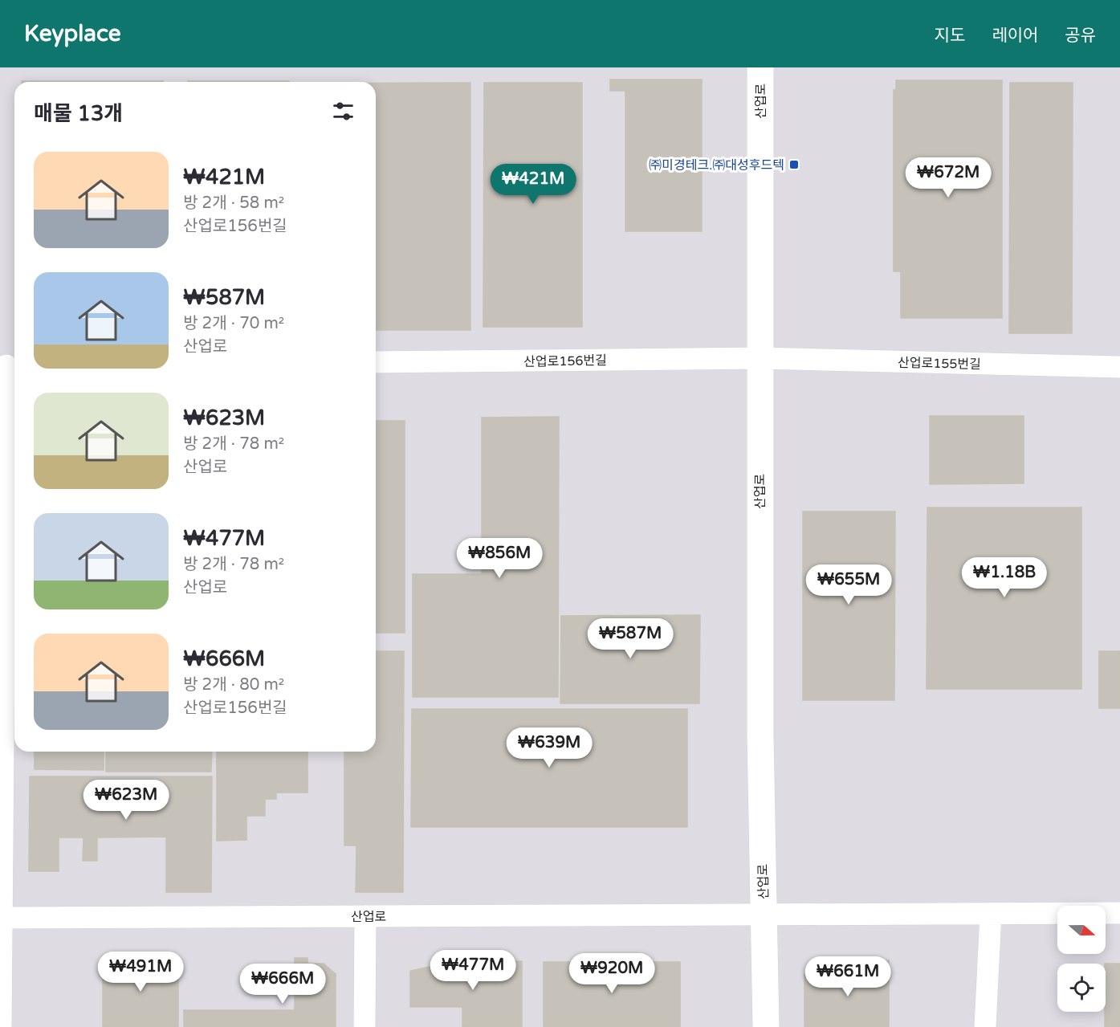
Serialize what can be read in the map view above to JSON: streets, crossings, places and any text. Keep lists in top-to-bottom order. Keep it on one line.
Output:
{"streets":{"street":["산업로","산업로156번길","산업로155번길"]},"crossings":[["산업로","산업로156번길"],["산업로","산업로155번길"],["산업로156번길","산업로155번길"]],"places":{"transit":["㈜미경테크.㈜대성후드텍"]},"north":"right","page":{"header":"Keyplace","nav":["지도","레이어","공유"],"heading":"매물 13개","list":[{"name":"₩421M","note":"방 2개 · 58 m² · 산업로156번길"},{"name":"₩587M","note":"방 2개 · 70 m² · 산업로"},{"name":"₩623M","note":"방 2개 · 78 m² · 산업로"},{"name":"₩477M","note":"방 2개 · 78 m² · 산업로"},{"name":"₩666M","note":"방 2개 · 80 m² · 산업로156번길"}],"price":["₩672M","₩421M","₩856M","₩1.18B","₩655M","₩587M","₩639M","₩623M","₩477M","₩491M","₩920M","₩661M","₩666M"]}}
